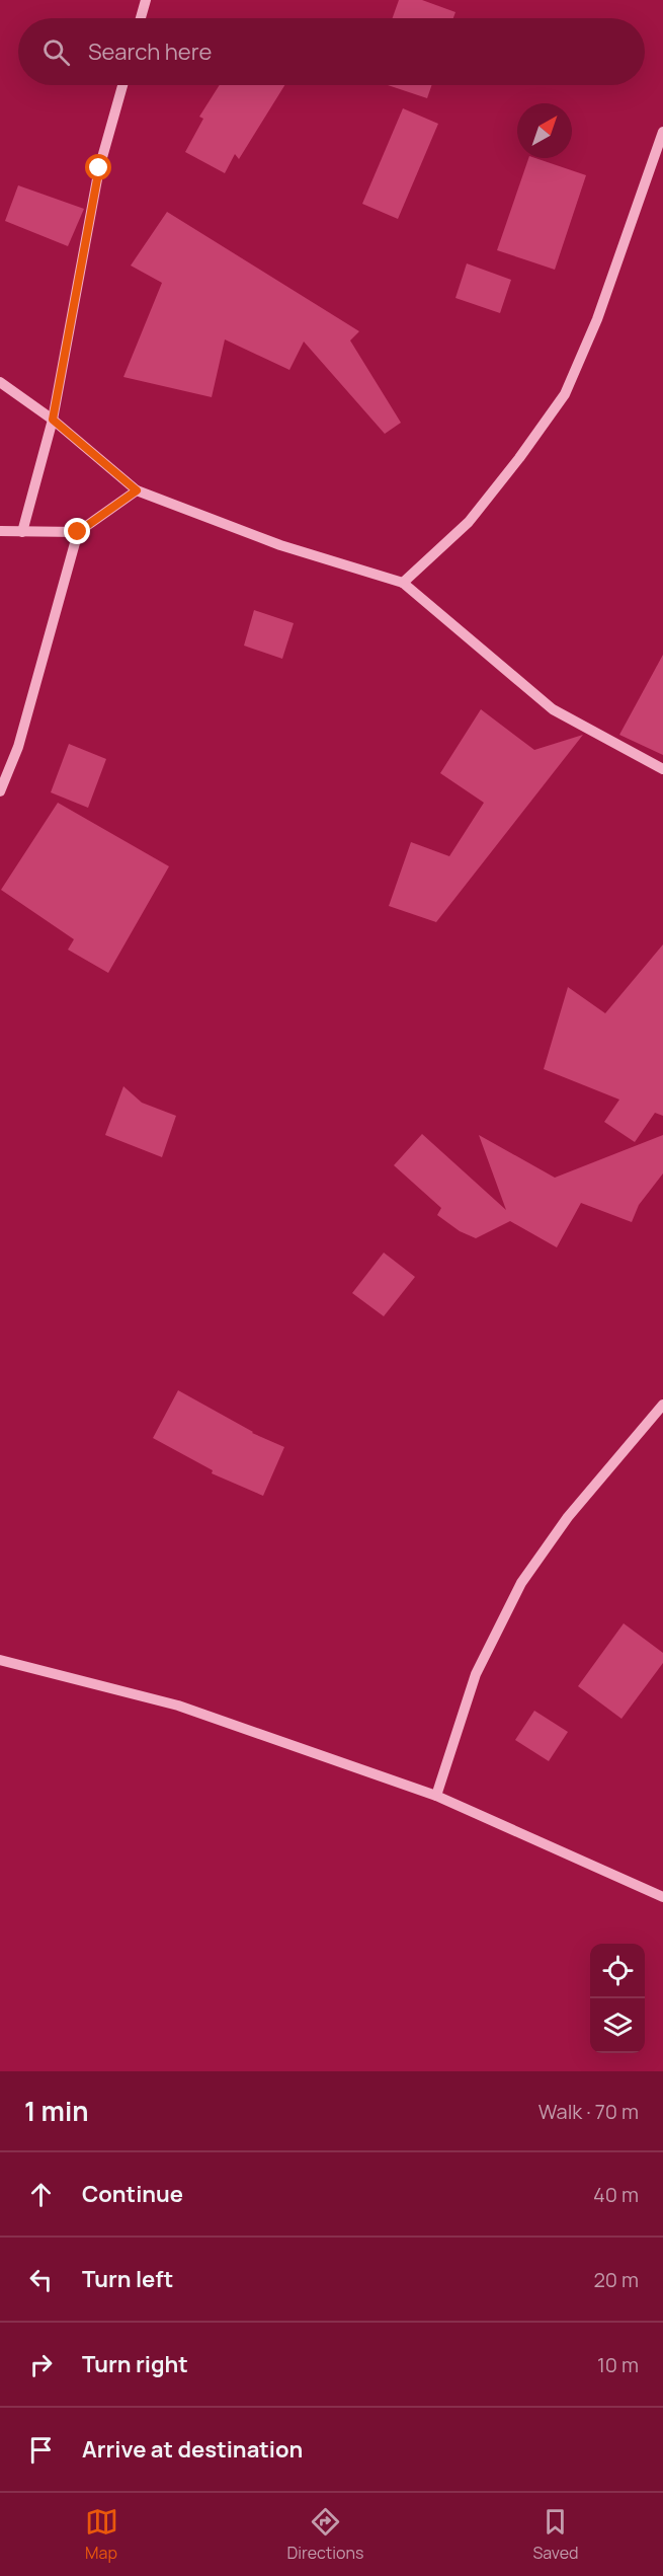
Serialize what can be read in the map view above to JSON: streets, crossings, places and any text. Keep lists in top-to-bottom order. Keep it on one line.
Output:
{"north":"top right","page":{"search":"Search here","heading":["1 min","Walk · 70 m"],"list":[["Continue","40 m"],["Turn left","20 m"],["Turn right","10 m"],"Arrive at destination"],"nav":["Map","Directions","Saved"]}}
